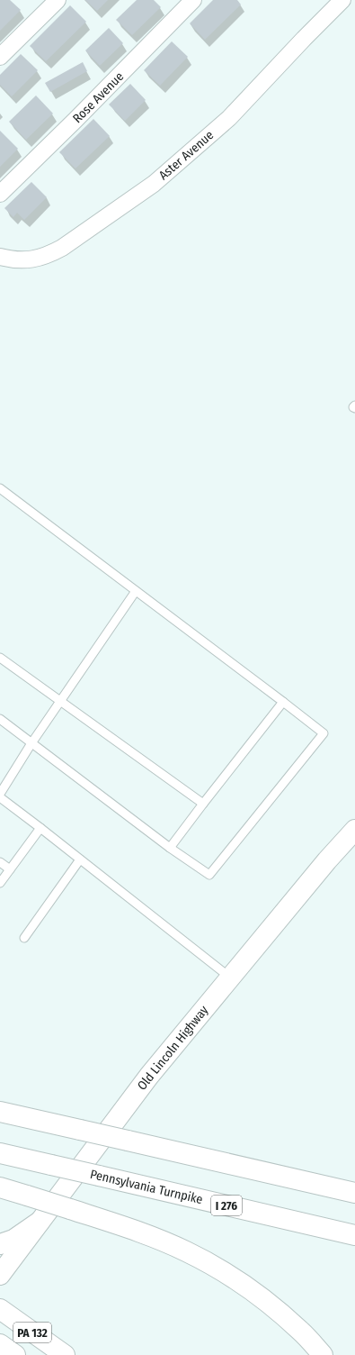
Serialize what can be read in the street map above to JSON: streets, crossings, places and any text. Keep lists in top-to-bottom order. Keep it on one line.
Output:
{"streets":{"main road":["Old Lincoln Highway","Pennsylvania Turnpike","I 276","PA 132"],"street":["Rose Avenue","Aster Avenue"]}}
